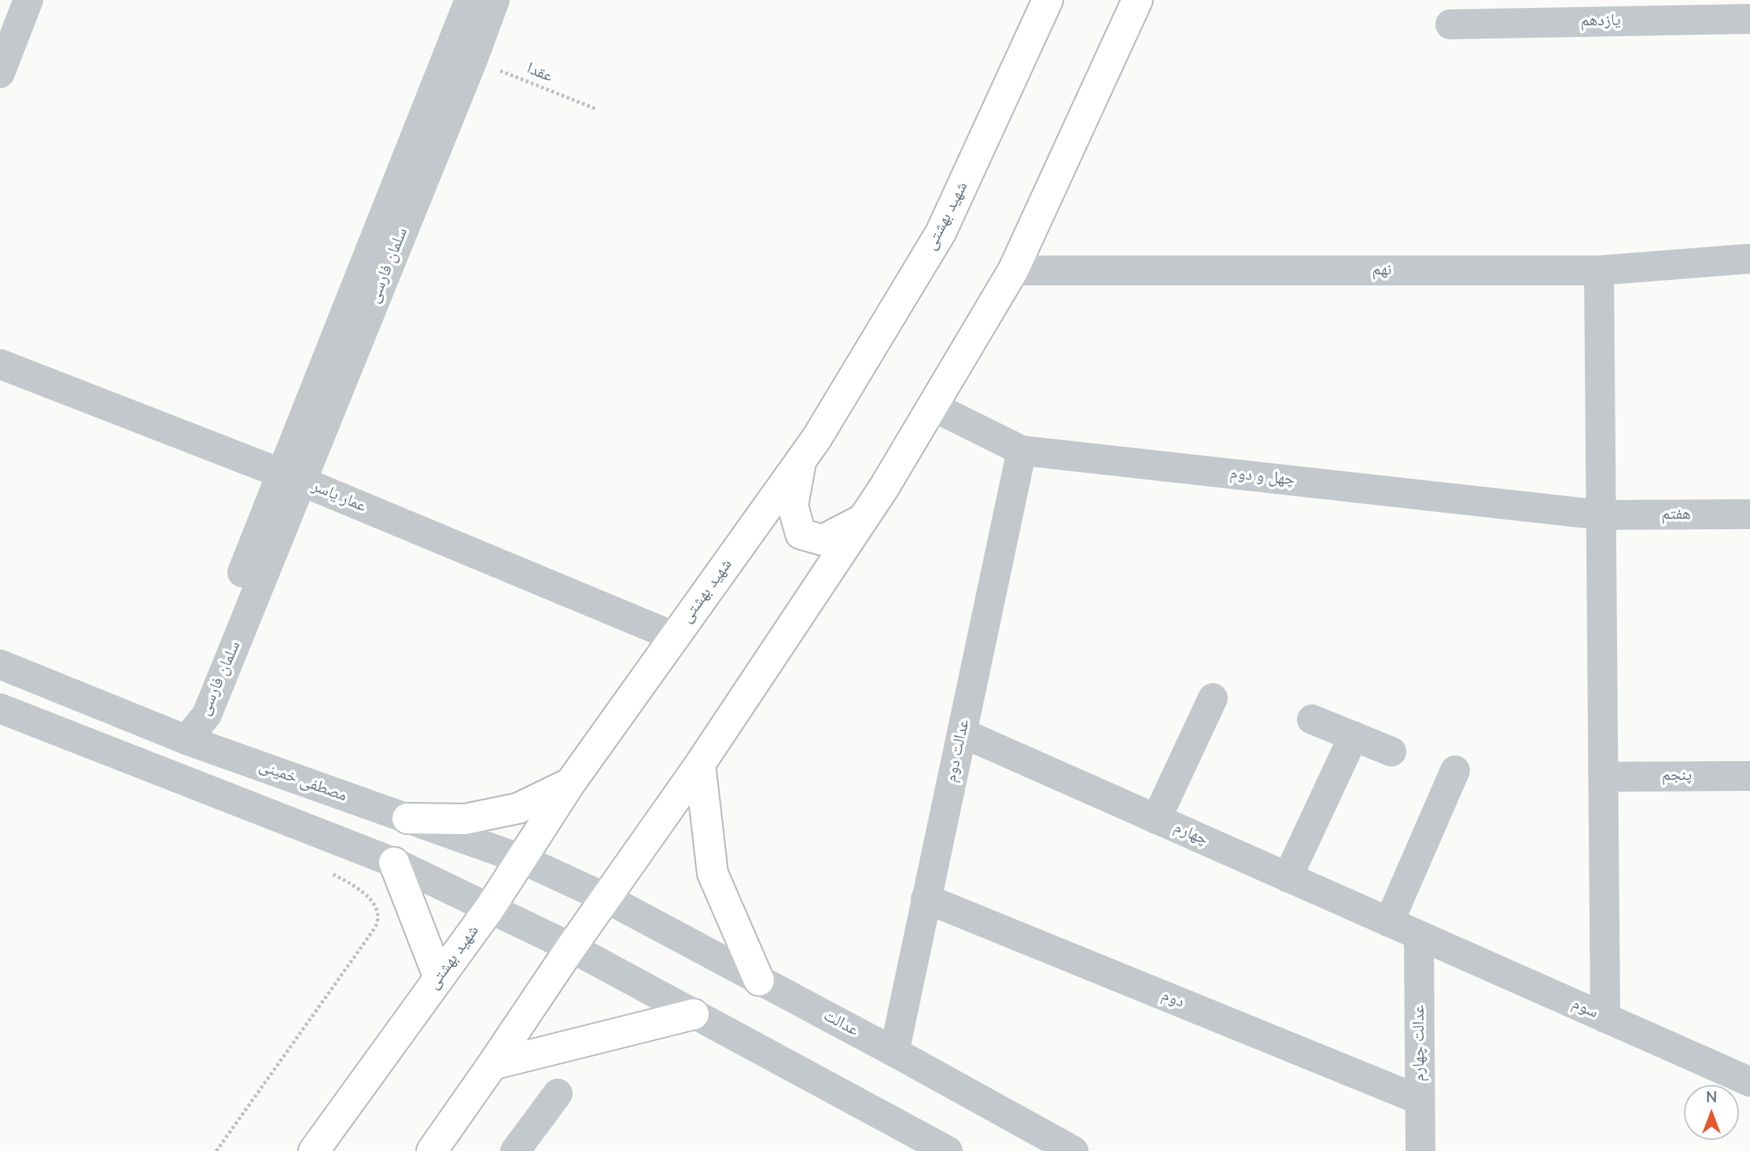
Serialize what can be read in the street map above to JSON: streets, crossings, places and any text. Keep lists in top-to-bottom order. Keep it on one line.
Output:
{"streets":{"main road":["شهید بهشتی"],"street":["یازدهم","سلمان فارسی","نهم","چهل و دوم","عمار یاسر","هفتم","عدالت دوم","پنجم","مصطفی خمینی","چهارم","دوم","سوم","عدالت","عدالت چهارم"],"path":["عقدا"]},"crossings":[["عقدا","سلمان فارسی"],["شهید بهشتی","عمار یاسر"],["شهید بهشتی","مصطفی خمینی"],["سلمان فارسی","عمار یاسر"],["سلمان فارسی","مصطفی خمینی"],["چهل و دوم","هفتم"],["چهل و دوم","عدالت دوم"],["عدالت دوم","چهارم"],["عدالت دوم","دوم"],["عدالت دوم","عدالت"],["مصطفی خمینی","عدالت"],["چهارم","سوم"],["چهارم","عدالت چهارم"],["دوم","عدالت چهارم"],["سوم","عدالت چهارم"]],"north":"top"}
